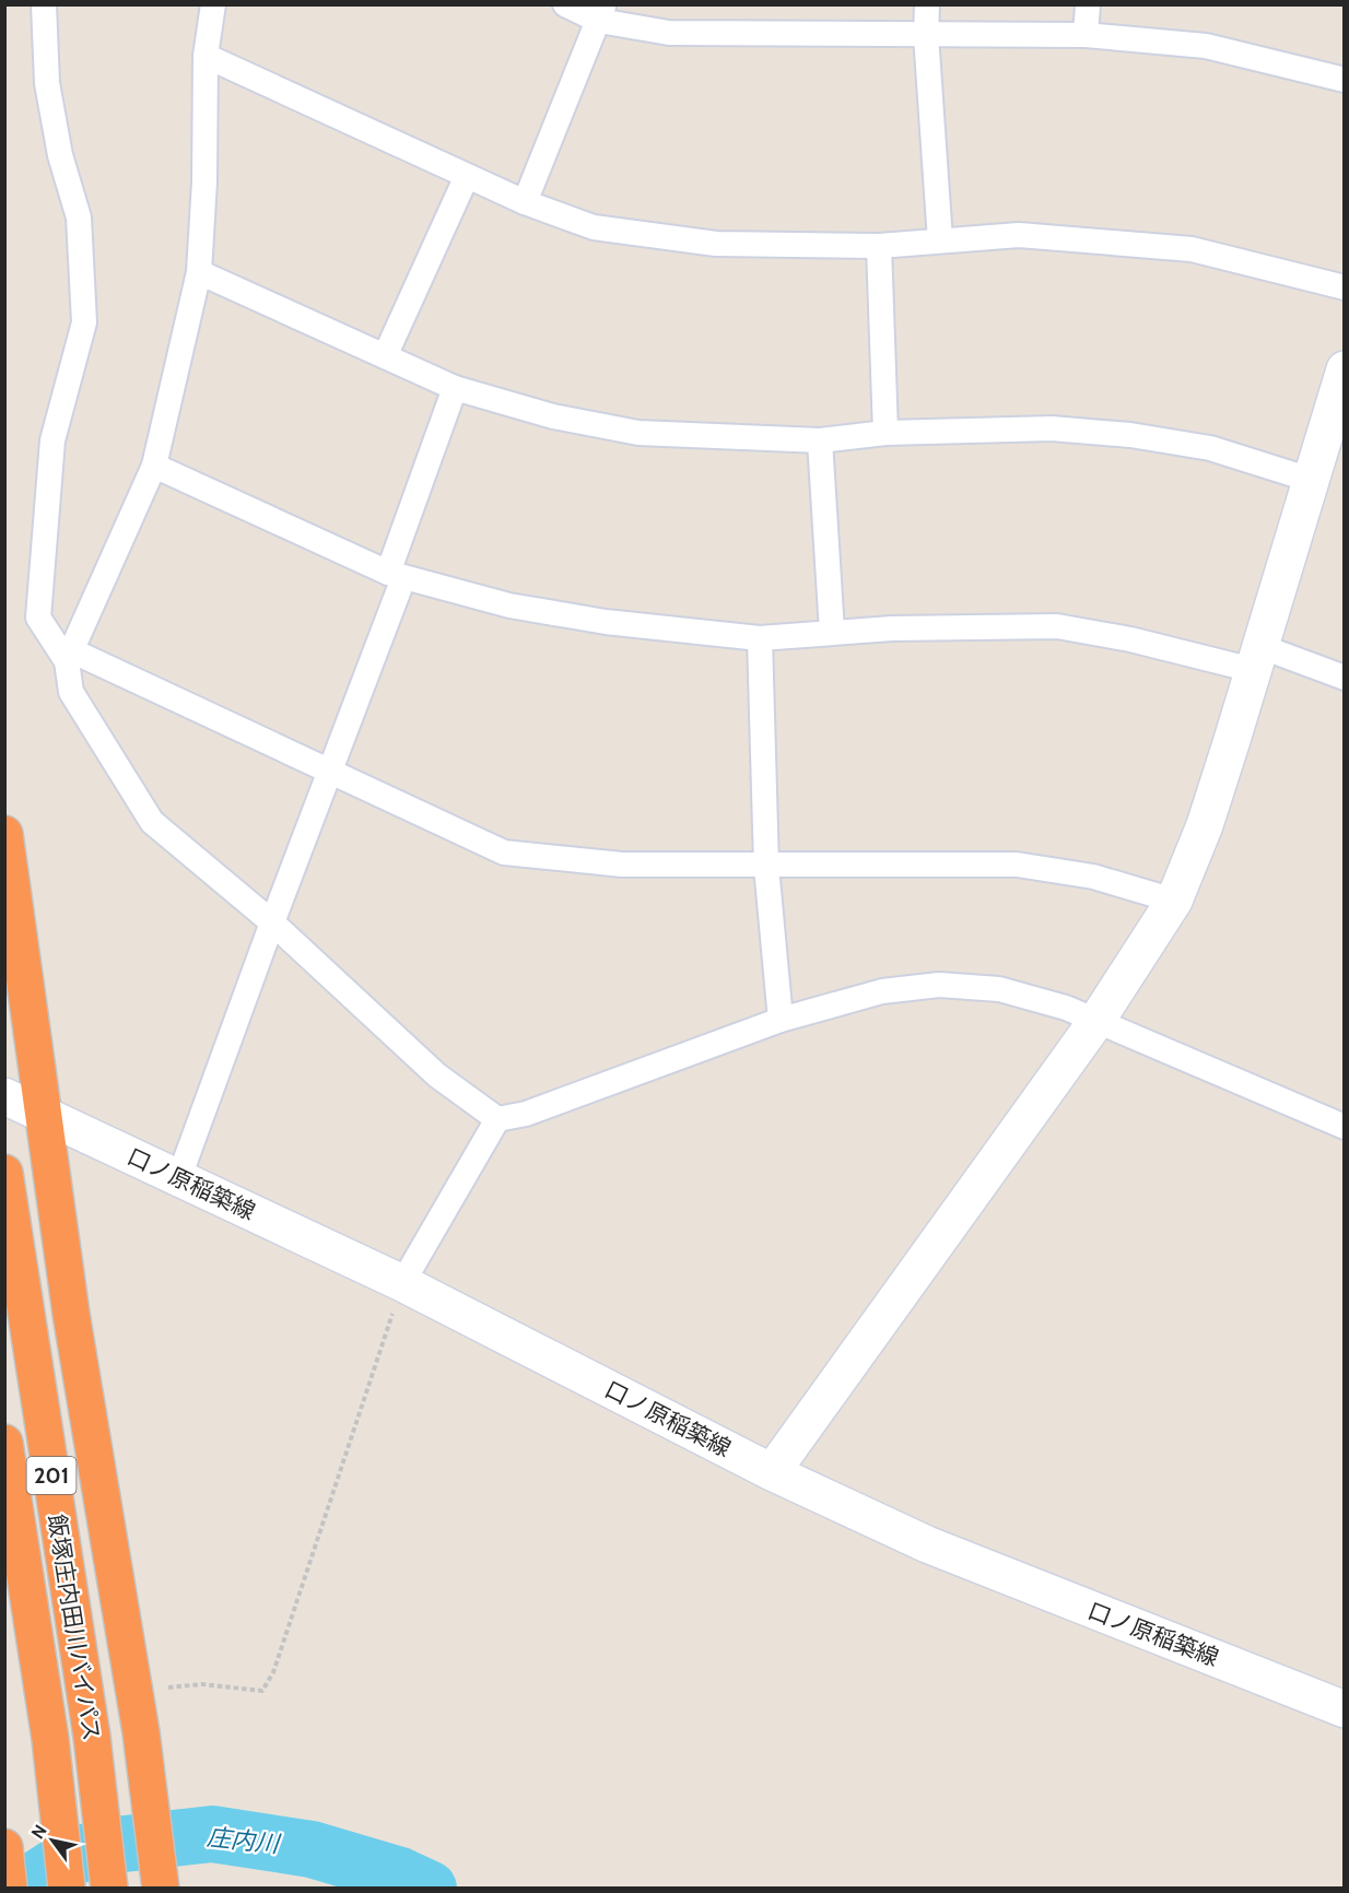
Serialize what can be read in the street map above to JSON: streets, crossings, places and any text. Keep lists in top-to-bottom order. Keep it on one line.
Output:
{"streets":{"highway":["201","飯塚庄内田川バイパス"],"main road":["口ノ原稲築線"]},"water":["庄内川"],"north":"top left"}
